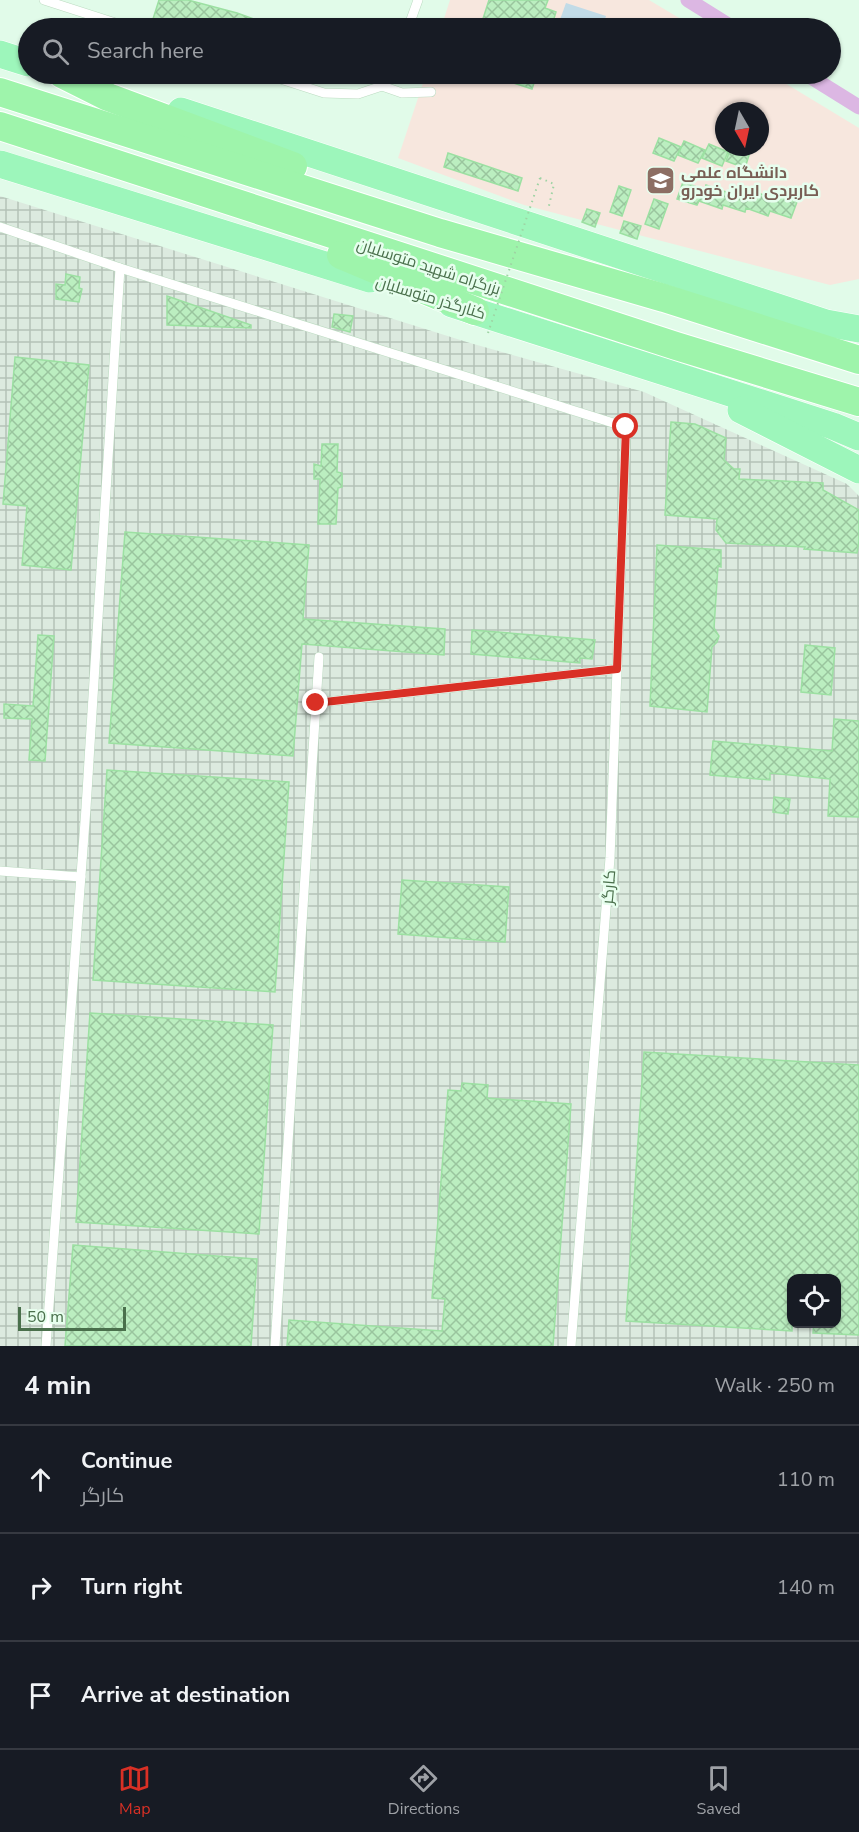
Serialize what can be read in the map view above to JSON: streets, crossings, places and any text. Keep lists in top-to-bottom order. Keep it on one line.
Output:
{"streets":{"highway":["بزرگراه شهید متوسلیان"],"main road":["کنارگذر متوسلیان"],"lane":["کارگر"]},"places":{"school or university":["دانشگاه علمی کاربردی ایران خودرو"]},"scale_bar":"50 m","north":"bottom","page":{"search":"Search here","scale":"50 m","heading":["4 min","Walk · 250 m"],"list":[["Continue","کارگر","110 m"],["Turn right","140 m"],"Arrive at destination"],"nav":["Map","Directions","Saved"]}}
